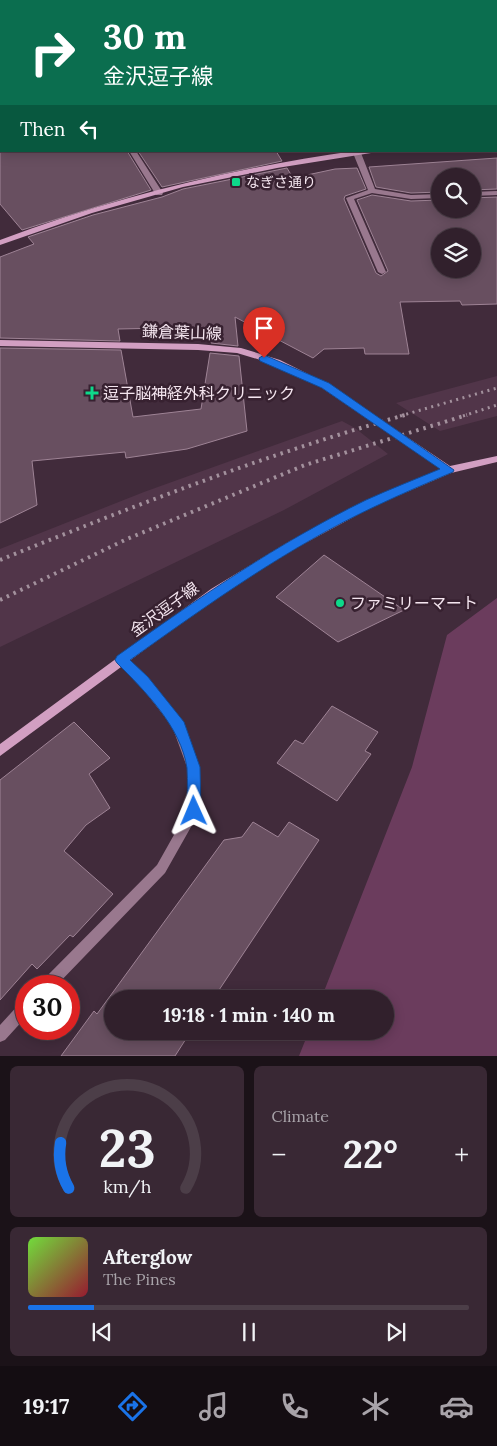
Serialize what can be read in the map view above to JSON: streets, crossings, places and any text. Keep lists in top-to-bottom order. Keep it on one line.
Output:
{"streets":{"main road":["鎌倉葉山線","金沢逗子線"]},"crossings":[["鎌倉葉山線","金沢逗子線"]],"places":{"transit":["なぎさ通り"],"health":["逗子脳神経外科クリニック"],"other":["ファミリーマート"]},"page":{"turn":["30 m","金沢逗子線"],"then":"Then","limit":"30","trip":"19:18 · 1 min · 140 m","tile":"Climate","heat":["−","22°","+"],"song":["Afterglow","The Pines"],"tabs":"19:17","gauge":["23","km/h"]}}
